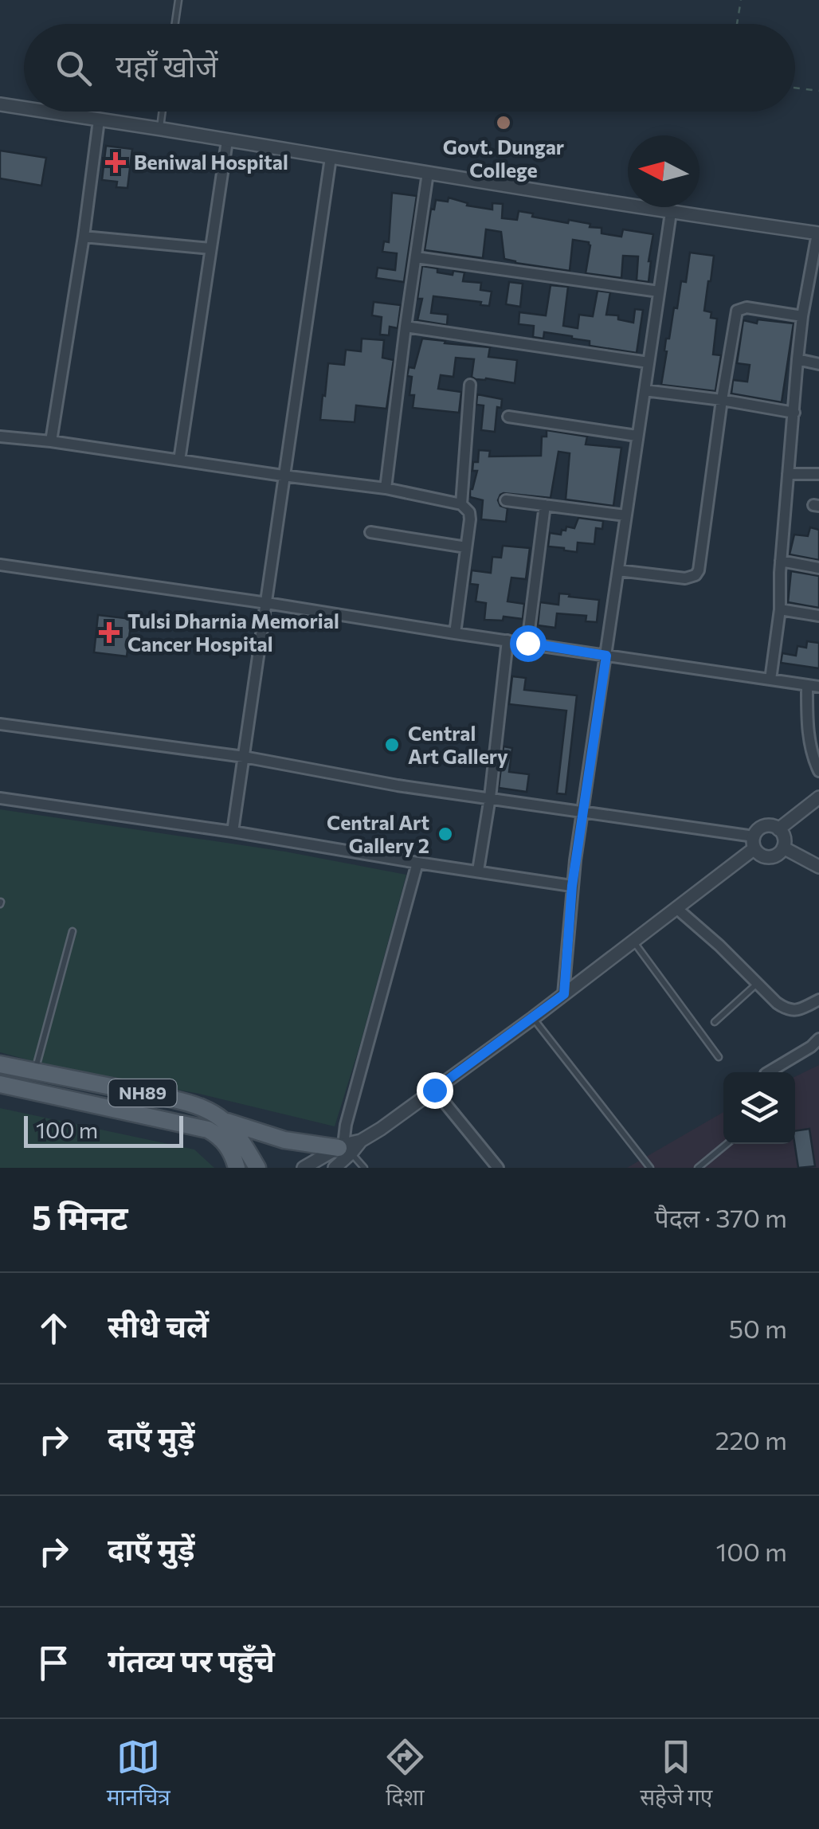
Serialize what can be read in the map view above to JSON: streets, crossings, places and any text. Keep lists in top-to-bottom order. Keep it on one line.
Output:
{"streets":{"main road":["NH89"]},"places":{"other":["Govt. Dungar College","Central Art Gallery","Central Art Gallery 2"],"health":["Beniwal Hospital","Tulsi Dharnia Memorial Cancer Hospital"]},"scale_bar":"100 m","north":"left","page":{"search":"यहाँ खोजें","scale":"100 m","heading":["5 मिनट","पैदल · 370 m"],"list":[["सीधे चलें","50 m"],["दाएँ मुड़ें","220 m"],["दाएँ मुड़ें","100 m"],"गंतव्य पर पहुँचे"],"nav":["मानचित्र","दिशा","सहेजे गए"]}}
